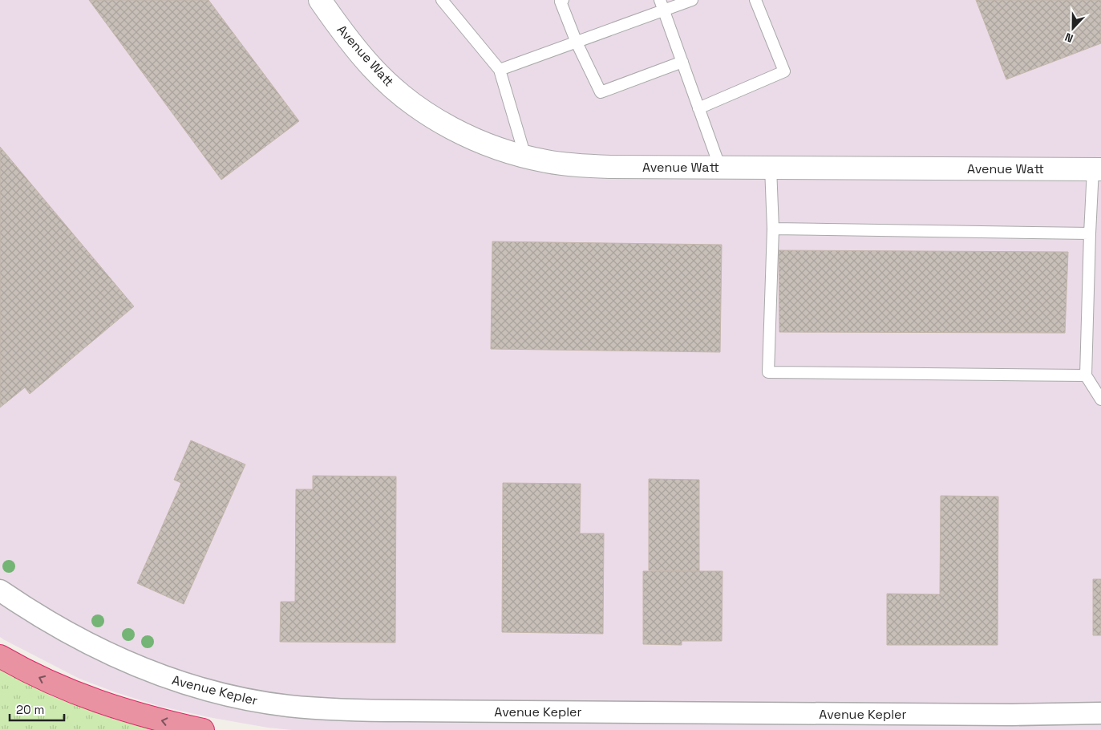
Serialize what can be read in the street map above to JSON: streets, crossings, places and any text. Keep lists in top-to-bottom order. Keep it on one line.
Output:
{"streets":{"street":["Avenue Watt","Avenue Kepler"]},"scale_bar":"20 m","north":"bottom"}
